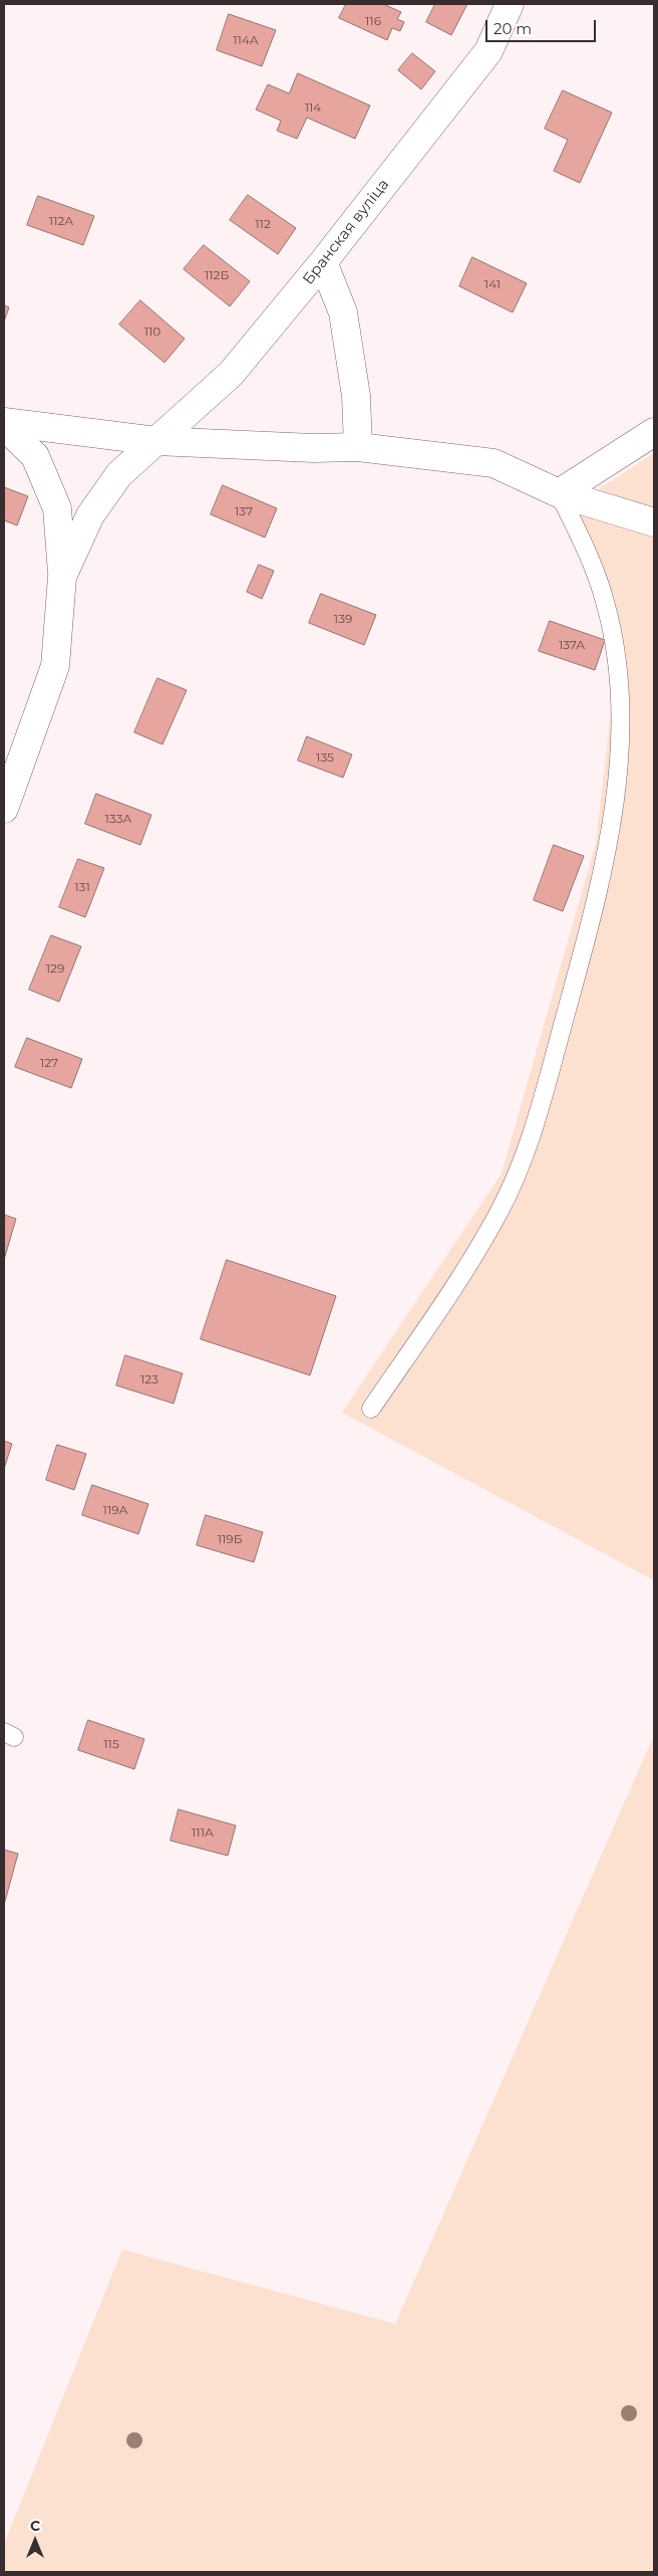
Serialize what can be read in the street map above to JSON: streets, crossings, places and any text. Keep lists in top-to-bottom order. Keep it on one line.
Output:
{"streets":{"street":["Бранская вуліца"]},"house_numbers":["116","114А","114","112А","112","112Б","141","110","137","139","137А","135","133А","131","129","127","123","119А","119Б","115","111А"],"scale_bar":"20 m","north":"top"}
